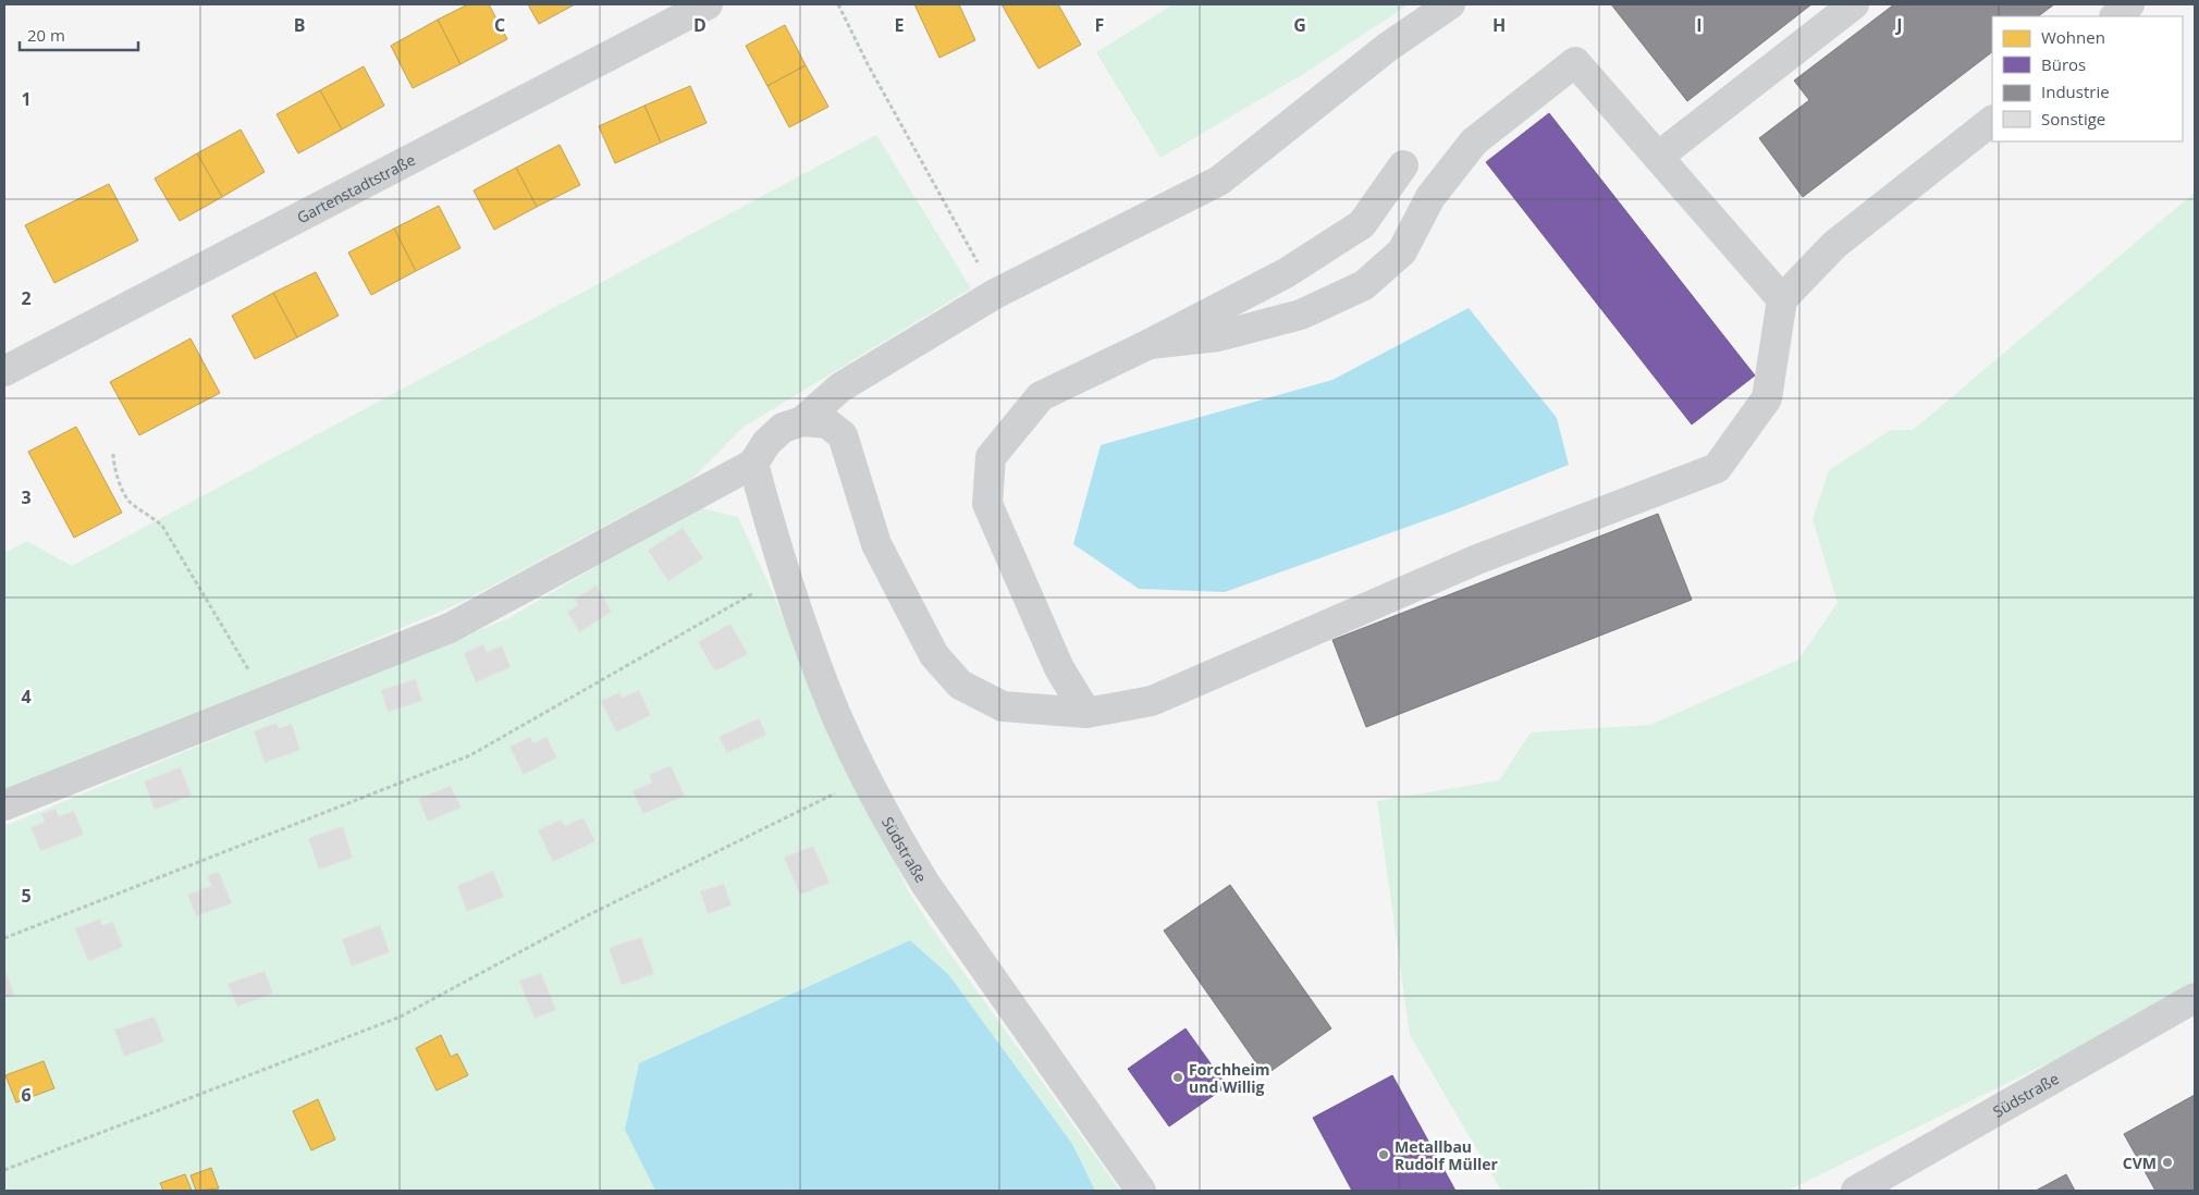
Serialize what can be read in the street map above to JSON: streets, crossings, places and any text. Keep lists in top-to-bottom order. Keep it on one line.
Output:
{"streets":{"street":["Gartenstadtstraße","Südstraße"]},"places":["Forchheim und Willig","Metallbau Rudolf Müller","CVM"],"legend":["Wohnen","Büros","Industrie","Sonstige"],"scale_bar":"20 m","grid":{"columns":["B","C","D","E","F","G","H","I","J"],"rows":["1","2","3","4","5","6"]}}
